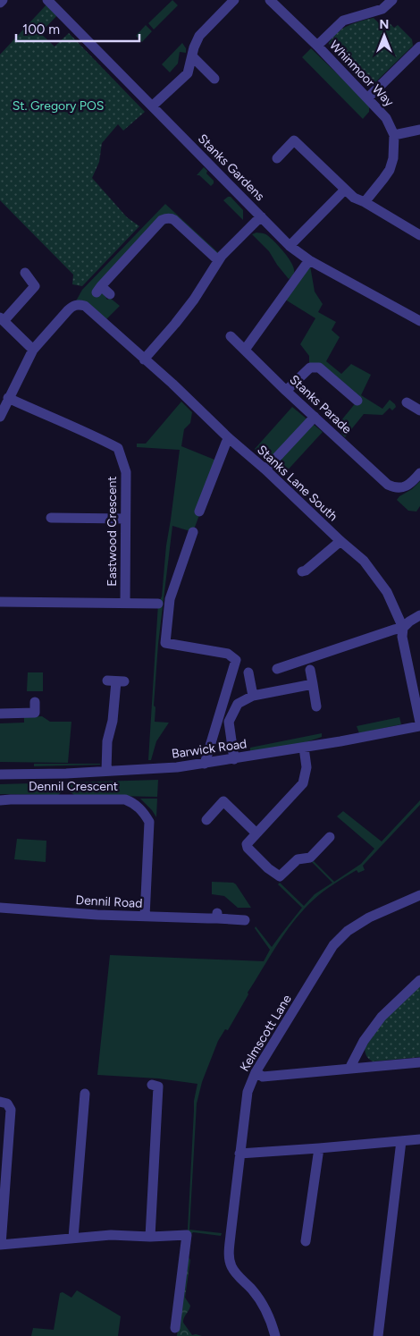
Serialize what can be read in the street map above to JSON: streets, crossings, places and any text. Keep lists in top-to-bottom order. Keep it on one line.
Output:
{"streets":{"street":["Whinmoor Way","Stanks Gardens","Stanks Parade","Stanks Lane South","Eastwood Crescent","Barwick Road","Dennil Crescent","Dennil Road","Kelmscott Lane"]},"crossings":[["Stanks Lane South","Barwick Road"],["Dennil Crescent","Dennil Road"]],"parks":["St. Gregory POS"],"scale_bar":"100 m","north":"top"}
